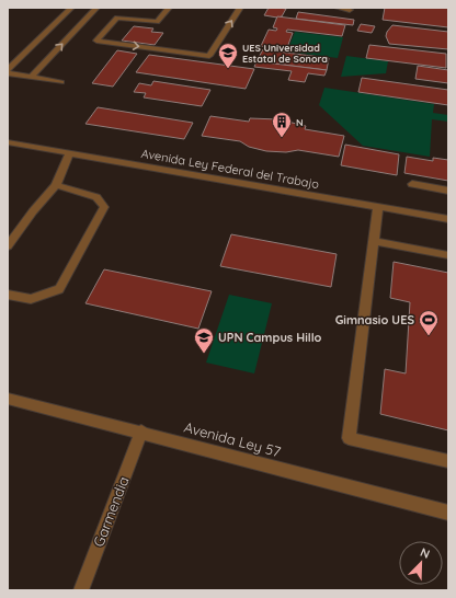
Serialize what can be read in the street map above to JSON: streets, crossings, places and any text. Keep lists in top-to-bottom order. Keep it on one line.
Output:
{"streets":{"street":["Avenida Ley Federal del Trabajo","Avenida Ley 57","Garmendia"]},"crossings":[["Avenida Ley 57","Garmendia"]],"places":{"school or university":["UES Universidad Estatal de Sonora","UPN Campus Hillo"],"building":["N"],"sports":["Gimnasio UES"]},"north":"top right"}
